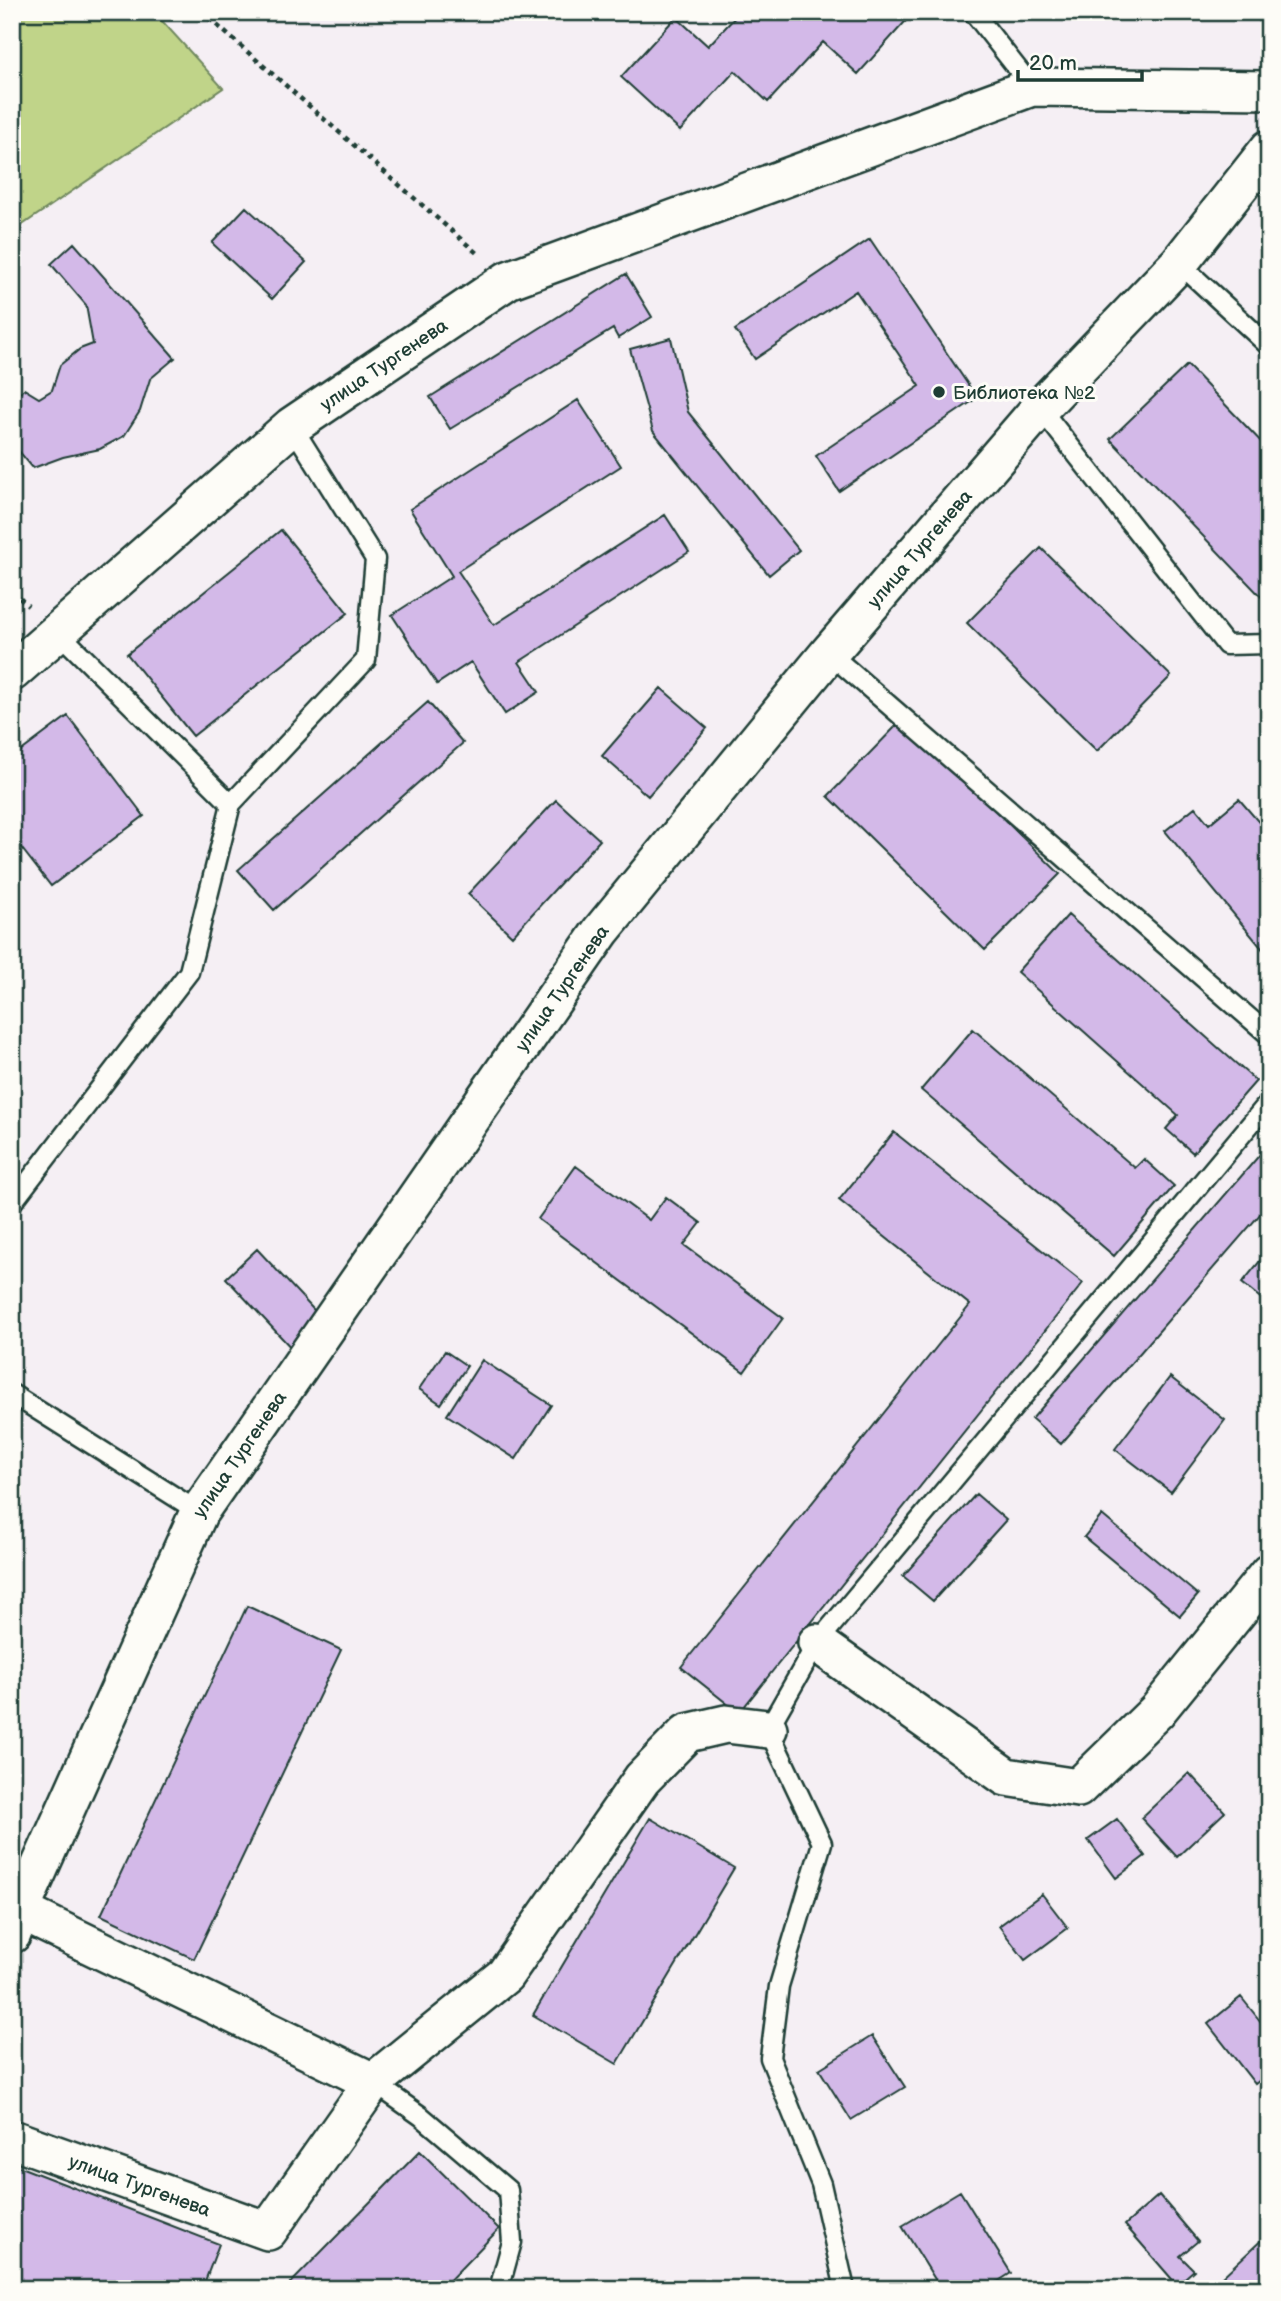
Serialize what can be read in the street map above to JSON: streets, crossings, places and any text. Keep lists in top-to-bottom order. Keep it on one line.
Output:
{"streets":{"street":["улица Тургенева"]},"places":["Библиотека №2"],"scale_bar":"20 m"}
